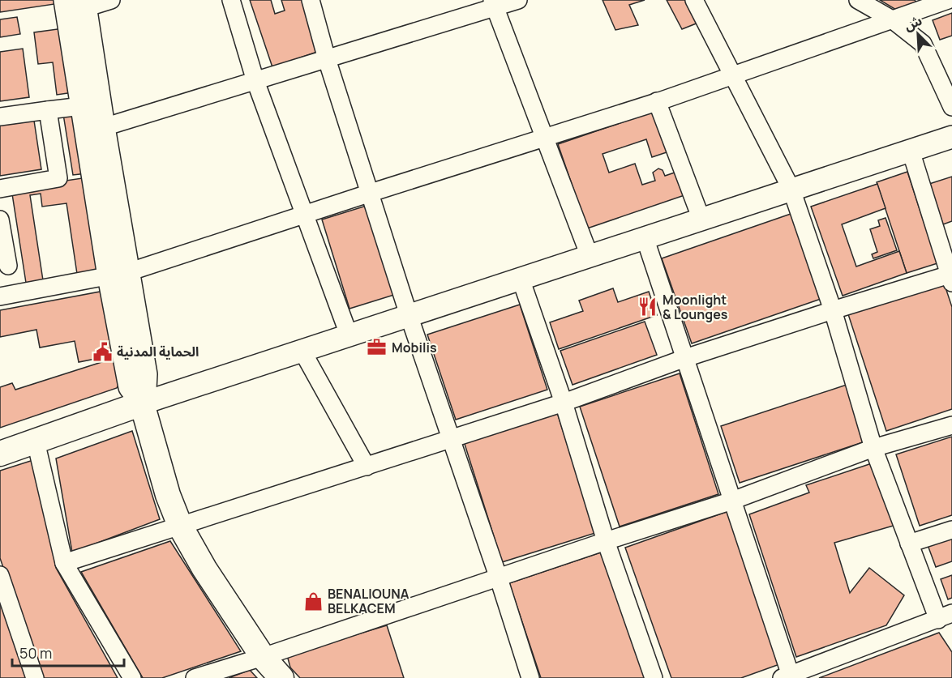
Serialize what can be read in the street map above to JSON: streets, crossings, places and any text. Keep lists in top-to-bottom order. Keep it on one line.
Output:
{"places":{"restaurant":["Moonlight & Lounges"],"office":["Mobilis"],"public building":["الحماية المدنية"],"shop":["BENALIOUNA BELKACEM"]},"scale_bar":"50 m","north":"top left"}
